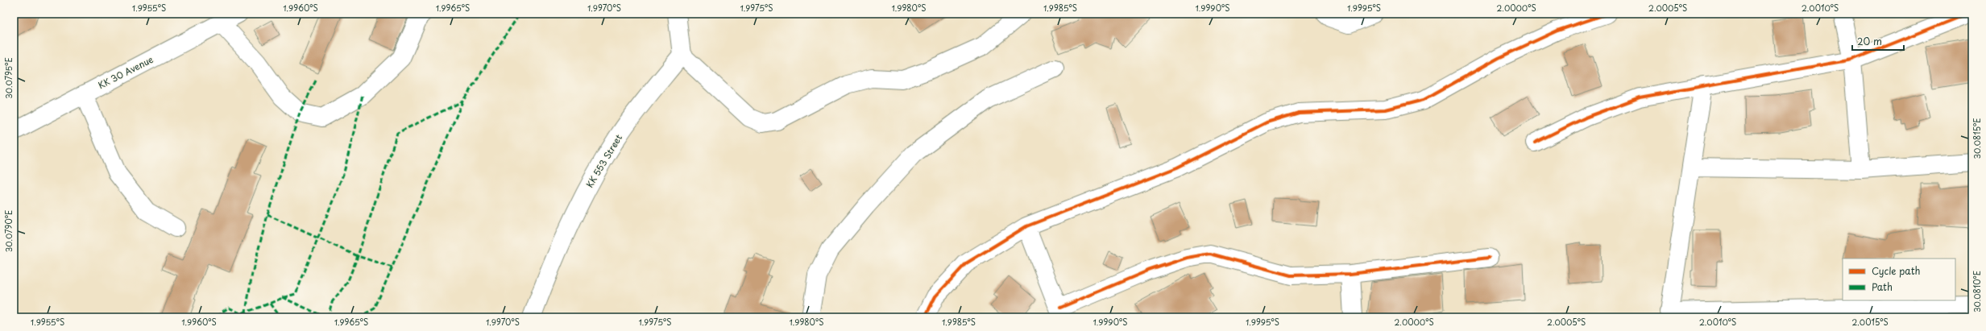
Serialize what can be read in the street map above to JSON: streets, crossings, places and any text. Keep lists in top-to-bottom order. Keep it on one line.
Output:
{"streets":{"street":["KK 30 Avenue","KK 553 Street"]},"legend":["Cycle path","Path"],"scale_bar":"20 m","coordinates":["1.9955°S","1.9960°S","1.9965°S","1.9970°S","1.9975°S","1.9980°S","1.9985°S","1.9990°S","1.9995°S","2.0000°S","2.0005°S","2.0010°S","30.0795°E","30.0815°E","30.0790°E","30.0810°E","2.0015°S"]}
